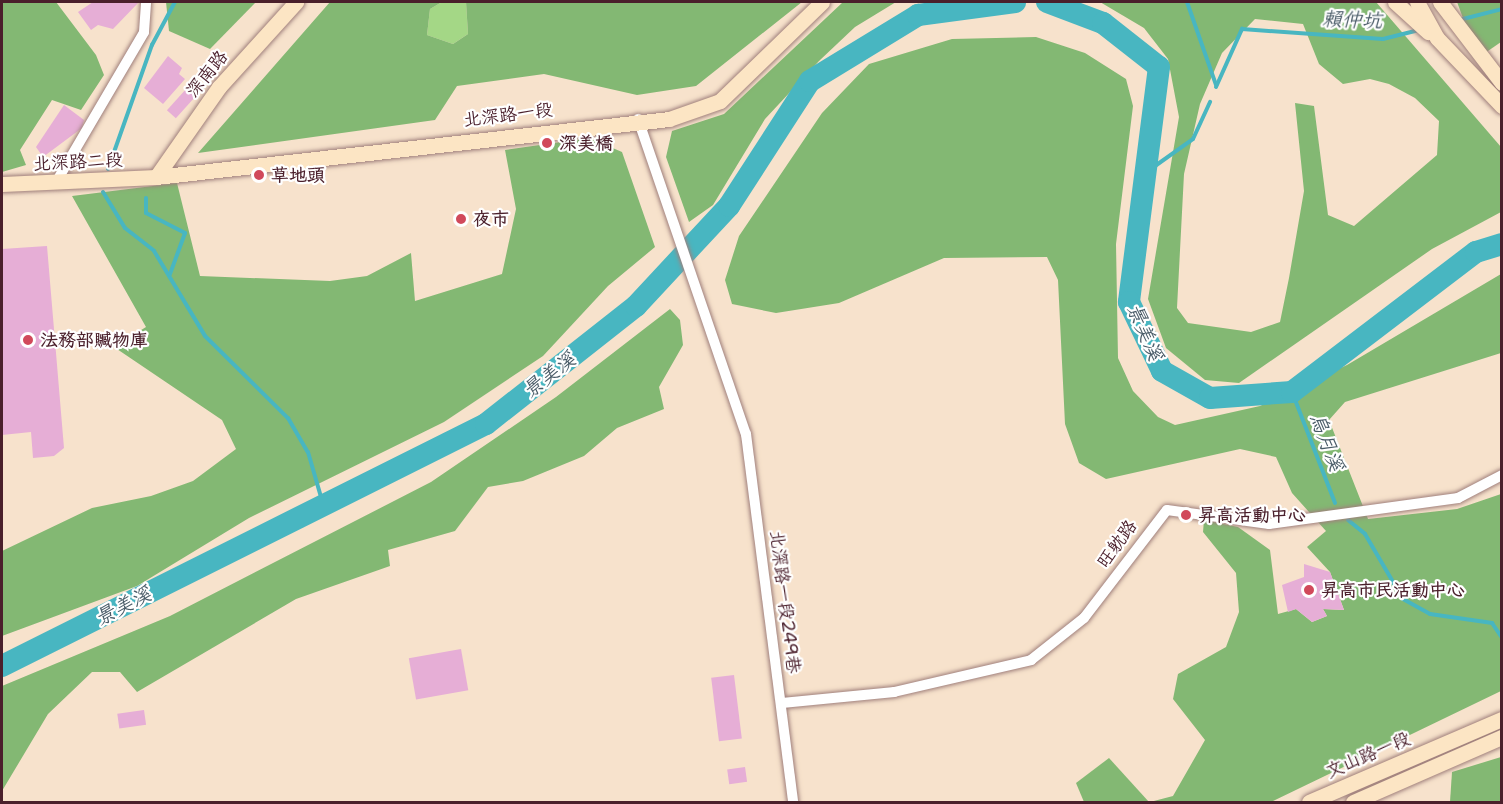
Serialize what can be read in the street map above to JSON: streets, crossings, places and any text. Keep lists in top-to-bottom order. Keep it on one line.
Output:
{"streets":{"main road":["深南路","北深路一段","北深路二段","文山路一段"],"street":["旺躭路","北深路一段249巷"]},"crossings":[["深南路","北深路一段"],["深南路","北深路二段"],["北深路一段","北深路二段"],["北深路一段","北深路一段249巷"],["旺躭路","北深路一段249巷"]],"water":["賴仲坑","景美溪","烏月溪"],"places":["深美橋","草地頭","夜市","法務部贓物庫","昇高活動中心","昇高市民活動中心"]}
